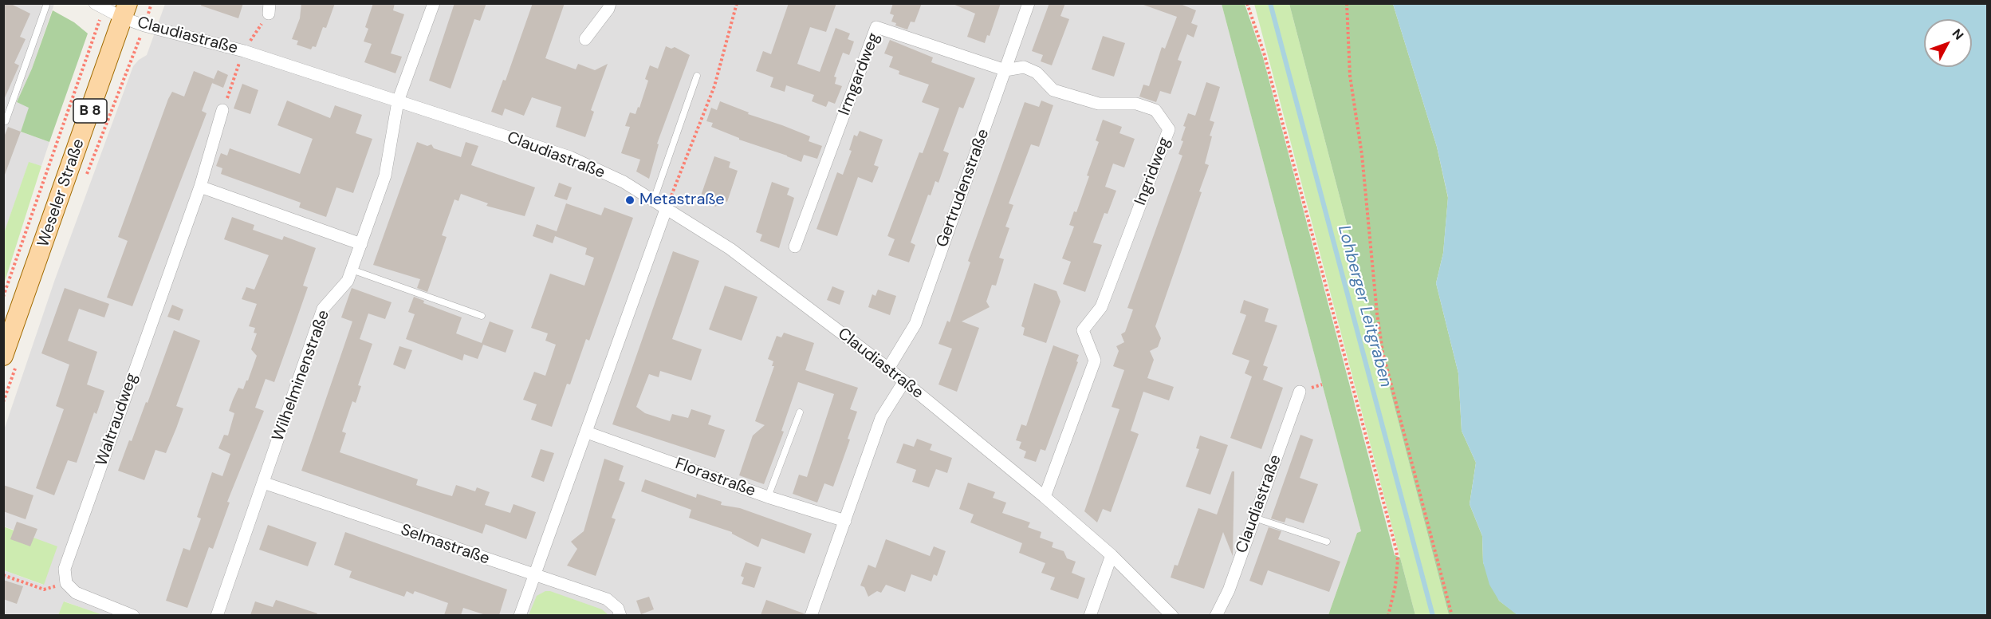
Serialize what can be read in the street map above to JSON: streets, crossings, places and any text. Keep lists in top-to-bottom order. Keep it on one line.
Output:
{"streets":{"main road":["B 8","Weseler Straße"],"street":["Claudiastraße","Irmgardweg","Ingridweg","Gertrudenstraße","Wilhelminenstraße","Waltraudweg","Florastraße","Selmastraße"]},"crossings":[["Claudiastraße","Ingridweg"],["Claudiastraße","Gertrudenstraße"],["Claudiastraße","Weseler Straße"],["Claudiastraße","Wilhelminenstraße"],["Irmgardweg","Ingridweg"],["Irmgardweg","Gertrudenstraße"],["Ingridweg","Gertrudenstraße"],["Wilhelminenstraße","Selmastraße"]],"water":["Lohberger Leitgraben"],"places":["Metastraße"],"north":"top right"}
